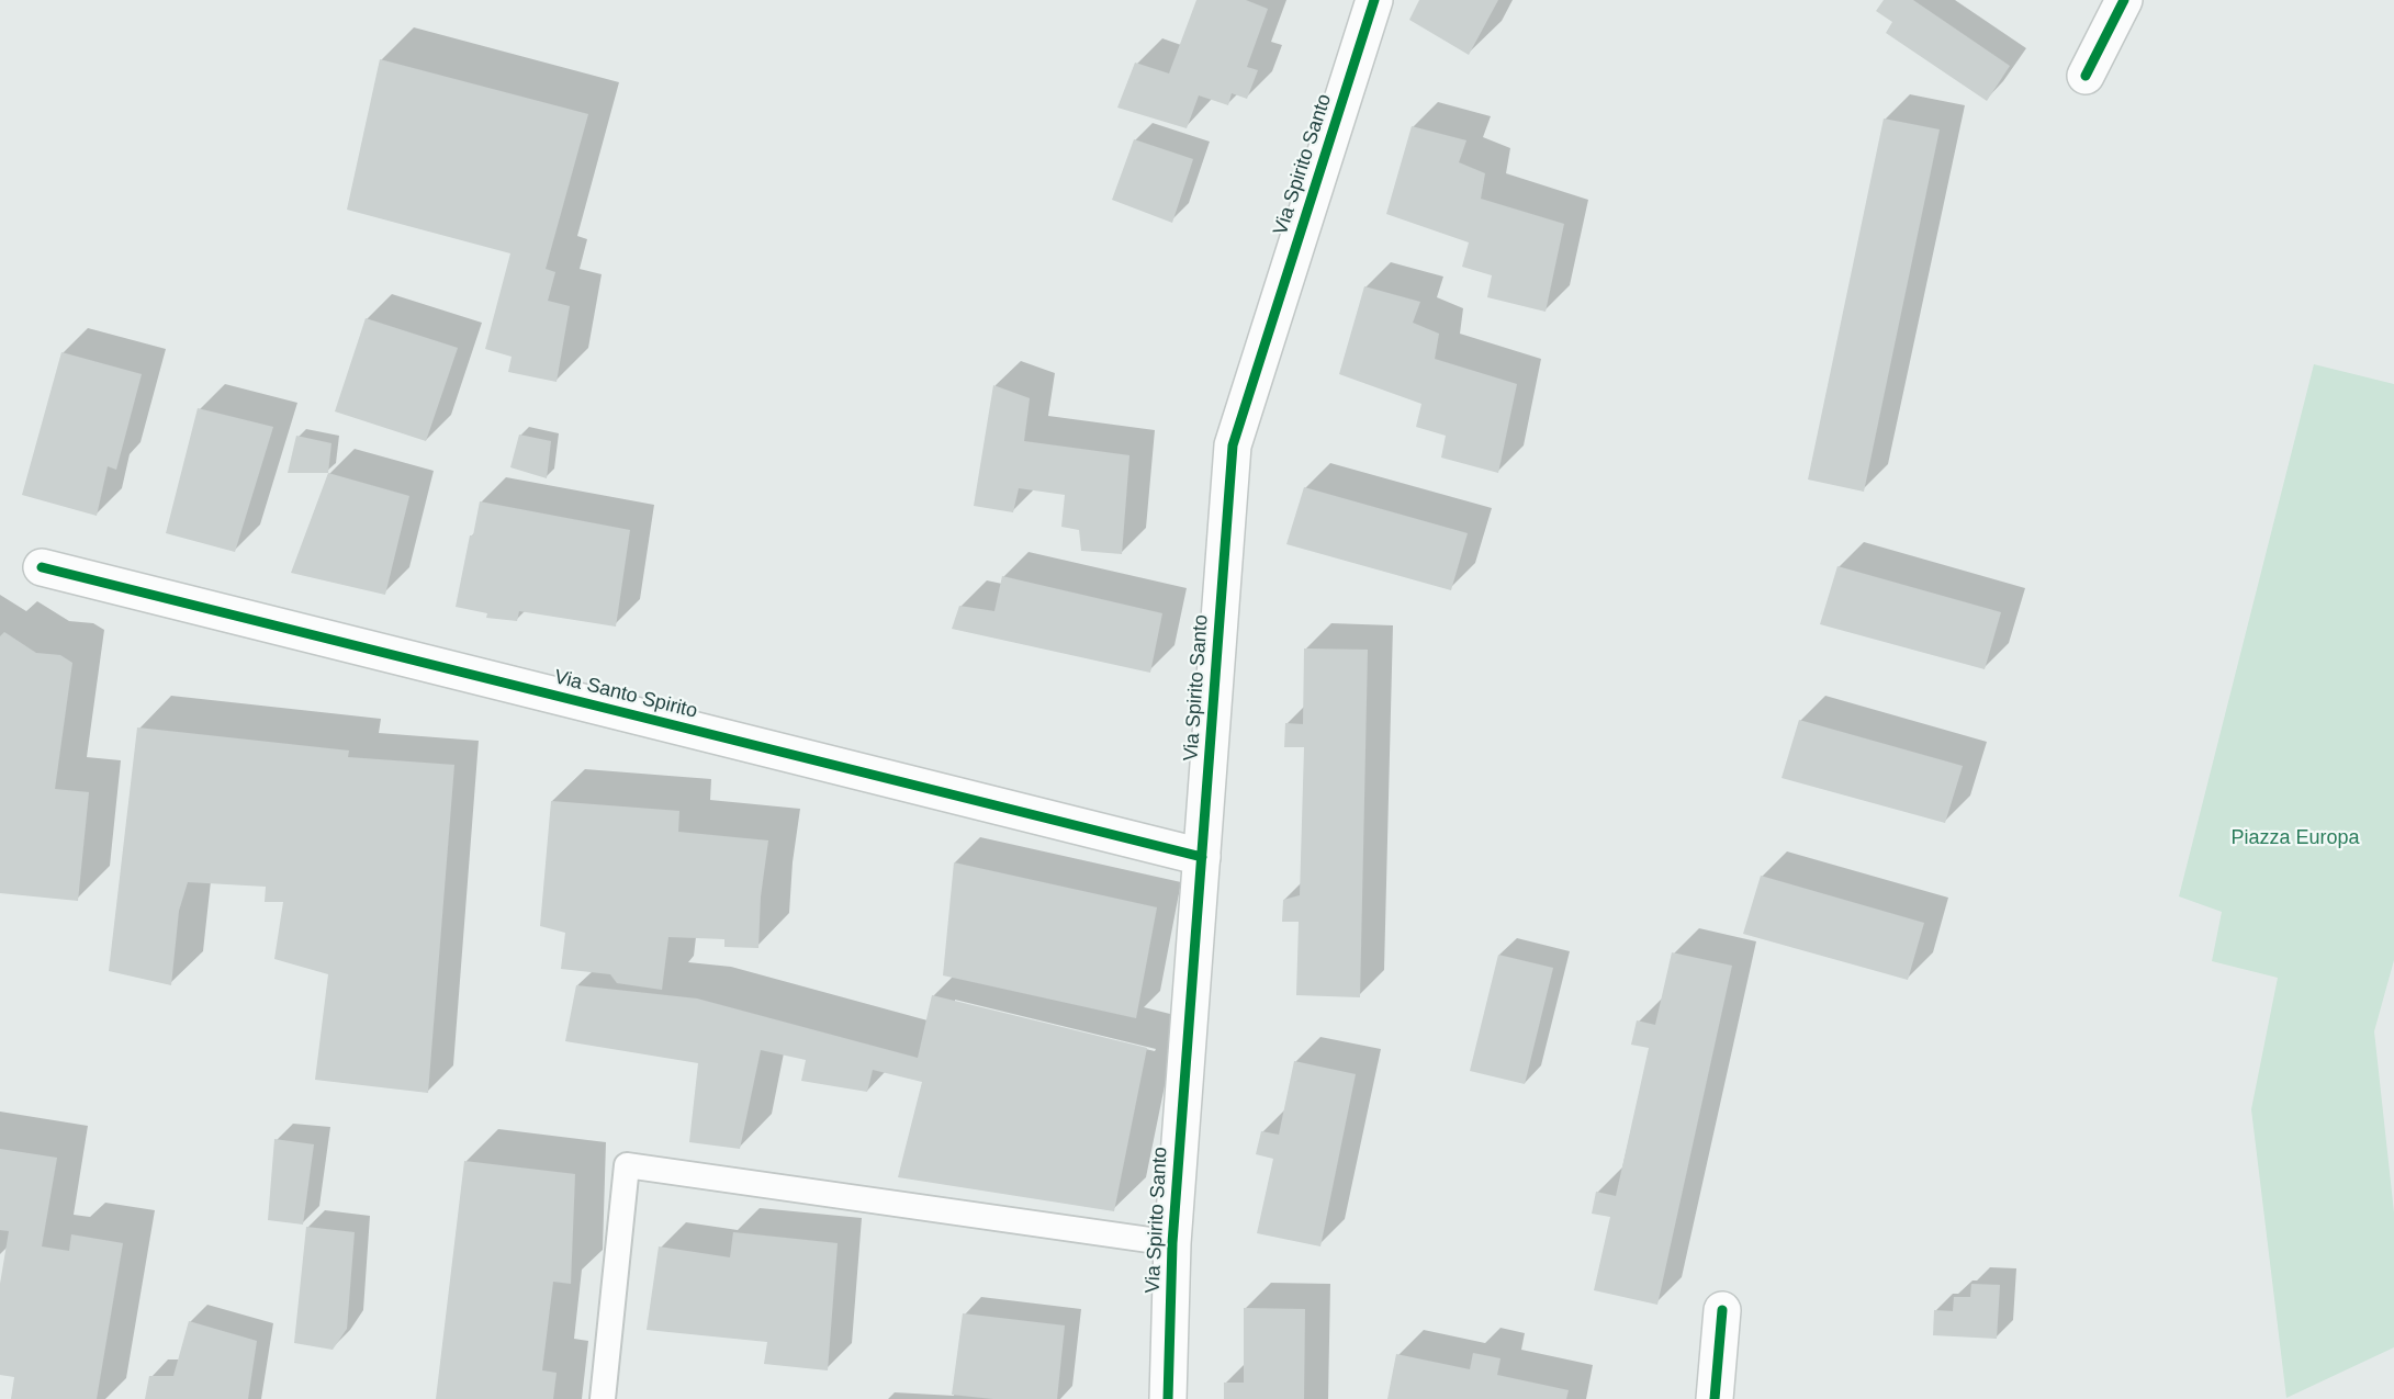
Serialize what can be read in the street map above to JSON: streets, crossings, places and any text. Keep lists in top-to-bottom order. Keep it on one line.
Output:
{"streets":{"street":["Via Spirito Santo","Via Santo Spirito"]},"crossings":[["Via Spirito Santo","Via Santo Spirito"]],"parks":["Piazza Europa"]}
